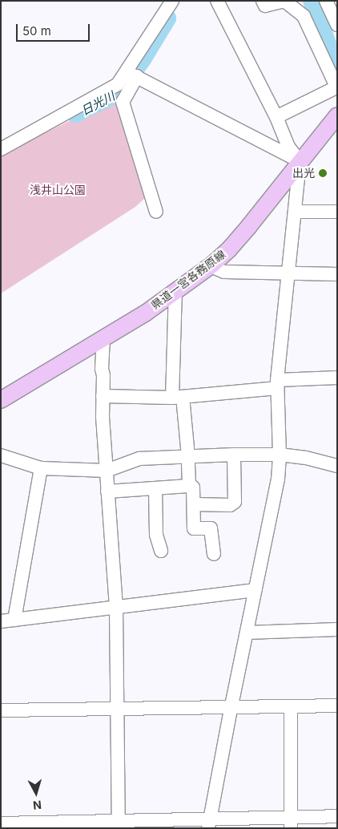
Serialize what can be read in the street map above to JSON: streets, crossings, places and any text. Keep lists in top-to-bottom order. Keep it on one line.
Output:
{"streets":{"main road":["県道一宮各務原線"]},"water":["日光川"],"parks":["浅井山公園"],"places":["出光"],"scale_bar":"50 m","north":"bottom"}
